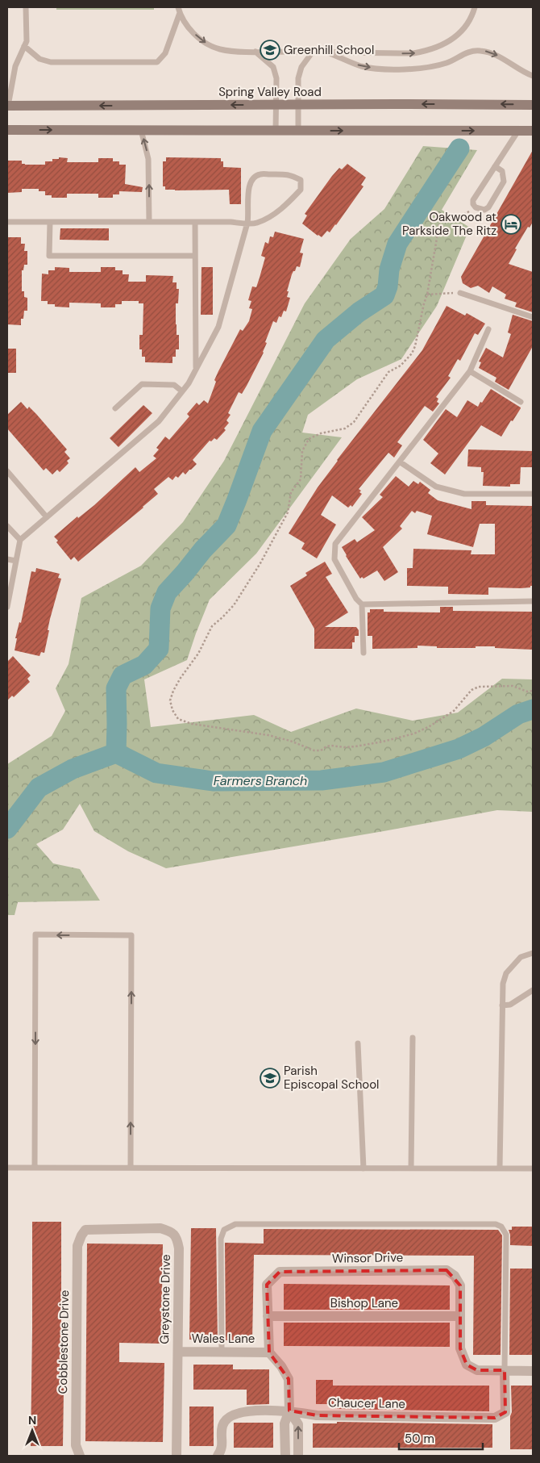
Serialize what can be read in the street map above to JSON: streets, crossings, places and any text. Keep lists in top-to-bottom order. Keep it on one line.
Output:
{"streets":{"main road":["Spring Valley Road"],"street":["Winsor Drive","Greystone Drive","Bishop Lane","Wales Lane","Cobblestone Drive","Chaucer Lane"]},"crossings":[["Winsor Drive","Bishop Lane"],["Greystone Drive","Wales Lane"],["Greystone Drive","Cobblestone Drive"]],"water":["Farmers Branch"],"places":{"school or university":["Greenhill School","Parish Episcopal School"],"hotel":["Oakwood at Parkside The Ritz"]},"scale_bar":"50 m","north":"top"}
